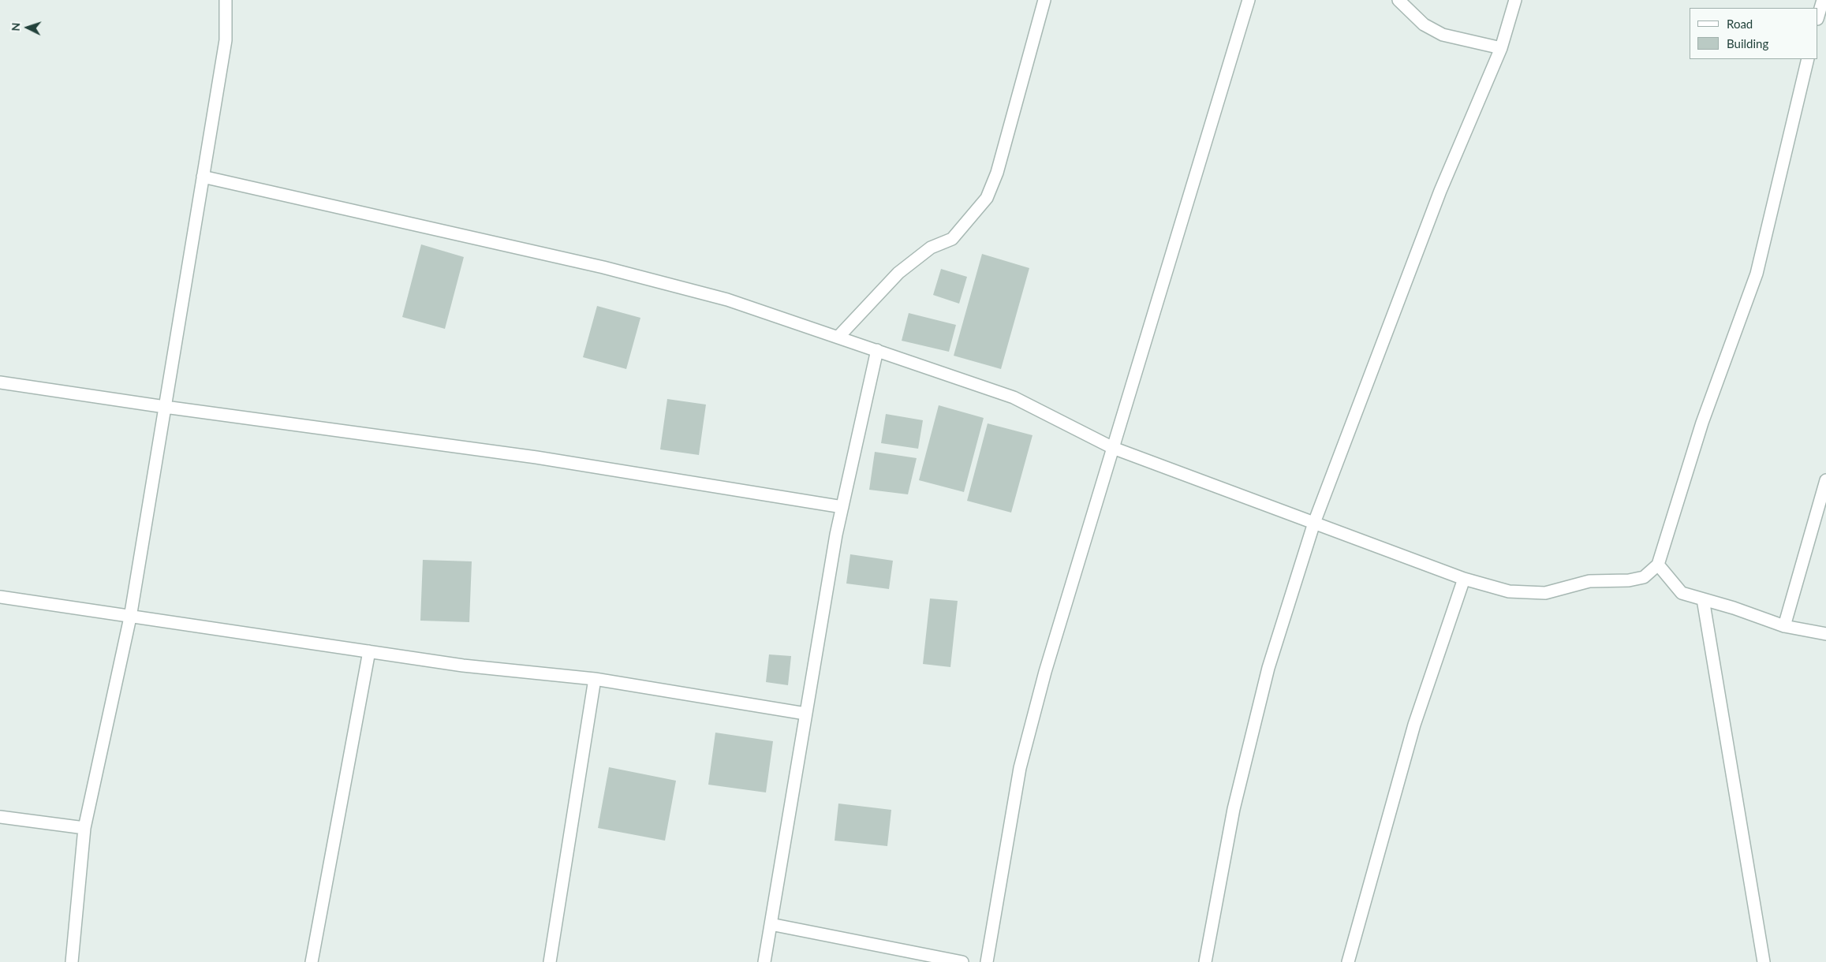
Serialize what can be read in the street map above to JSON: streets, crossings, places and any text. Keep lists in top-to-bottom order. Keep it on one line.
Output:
{"legend":["Road","Building"],"north":"left"}
